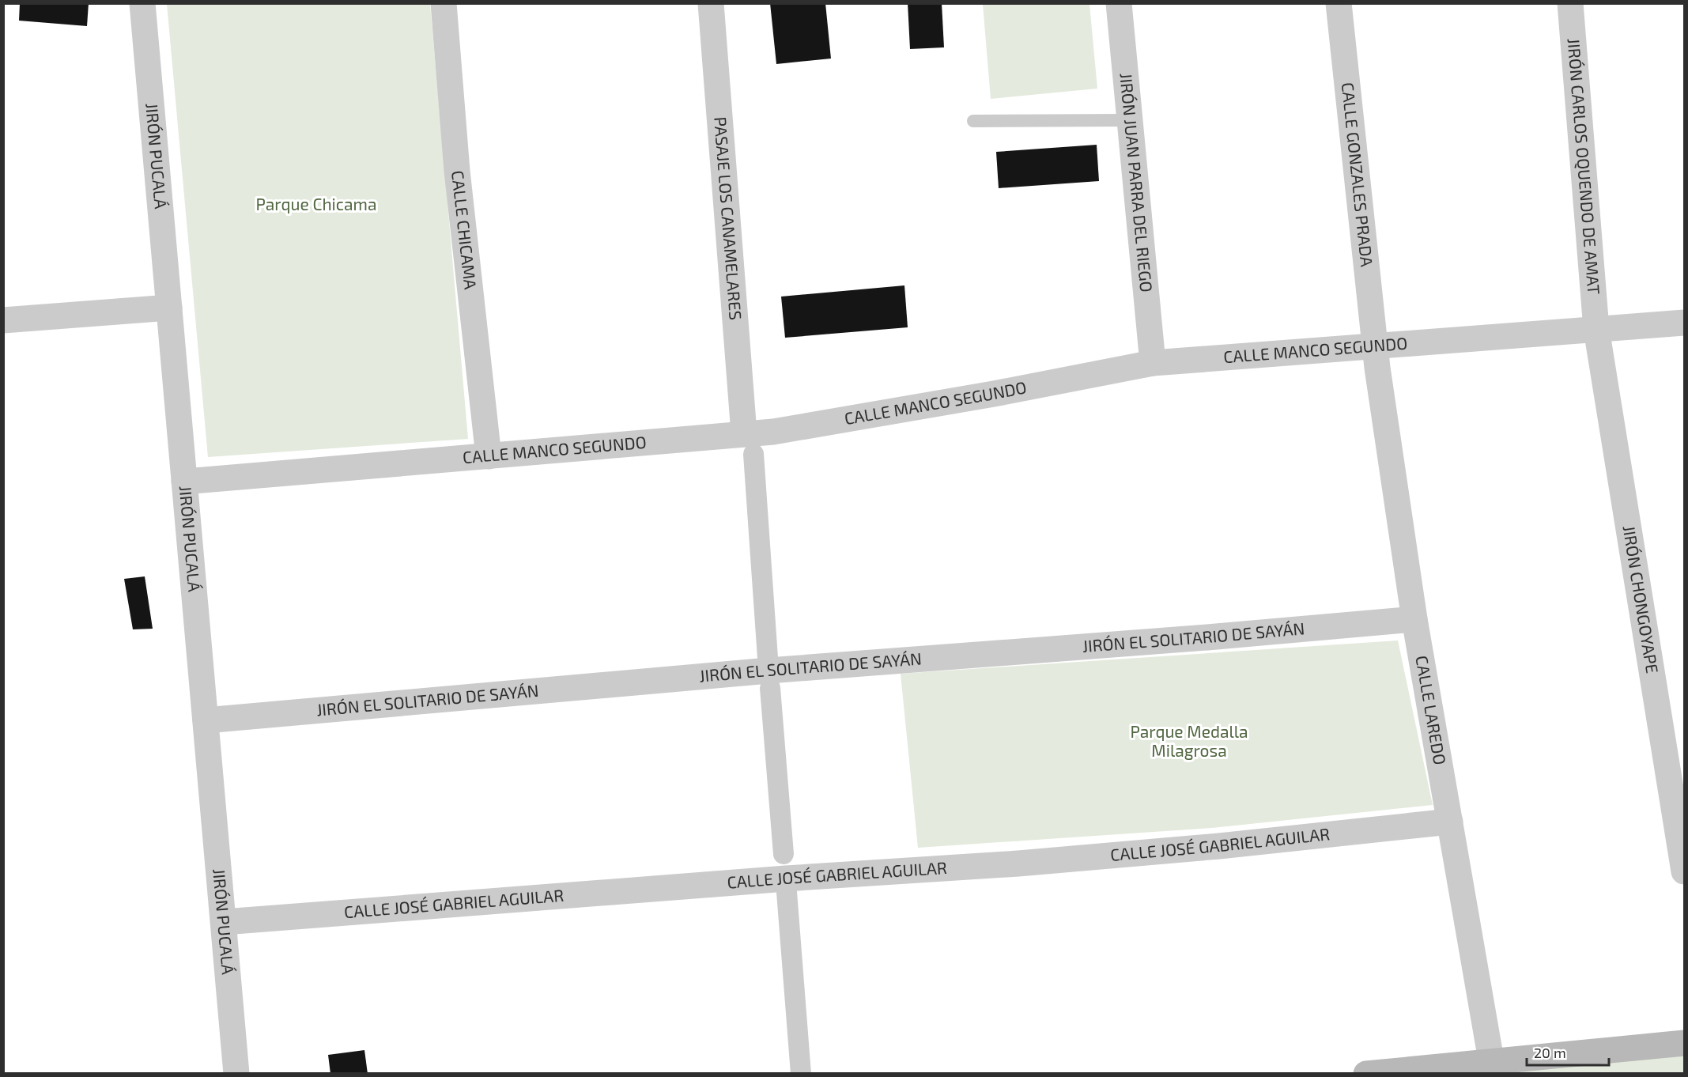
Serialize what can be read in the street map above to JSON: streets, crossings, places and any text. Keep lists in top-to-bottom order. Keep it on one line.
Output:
{"streets":{"street":["JIRÓN PUCALÁ","JIRÓN CARLOS OQUENDO DE AMAT","CALLE GONZALES PRADA","JIRÓN JUAN PARRA DEL RIEGO","PASAJE LOS CANAMELARES","CALLE CHICAMA","CALLE MANCO SEGUNDO","JIRÓN CHONGOYAPE","JIRÓN EL SOLITARIO DE SAYÁN","CALLE LAREDO","CALLE JOSÉ GABRIEL AGUILAR"]},"crossings":[["JIRÓN PUCALÁ","CALLE MANCO SEGUNDO"],["JIRÓN PUCALÁ","JIRÓN EL SOLITARIO DE SAYÁN"],["JIRÓN PUCALÁ","CALLE JOSÉ GABRIEL AGUILAR"],["JIRÓN CARLOS OQUENDO DE AMAT","CALLE MANCO SEGUNDO"],["JIRÓN CARLOS OQUENDO DE AMAT","JIRÓN CHONGOYAPE"],["CALLE GONZALES PRADA","CALLE MANCO SEGUNDO"],["CALLE GONZALES PRADA","CALLE LAREDO"],["JIRÓN JUAN PARRA DEL RIEGO","CALLE MANCO SEGUNDO"],["PASAJE LOS CANAMELARES","CALLE MANCO SEGUNDO"],["CALLE CHICAMA","CALLE MANCO SEGUNDO"],["CALLE MANCO SEGUNDO","JIRÓN CHONGOYAPE"],["CALLE MANCO SEGUNDO","CALLE LAREDO"],["JIRÓN EL SOLITARIO DE SAYÁN","CALLE LAREDO"],["CALLE LAREDO","CALLE JOSÉ GABRIEL AGUILAR"]],"parks":["Parque Chicama","Parque Medalla Milagrosa"],"scale_bar":"20 m"}
